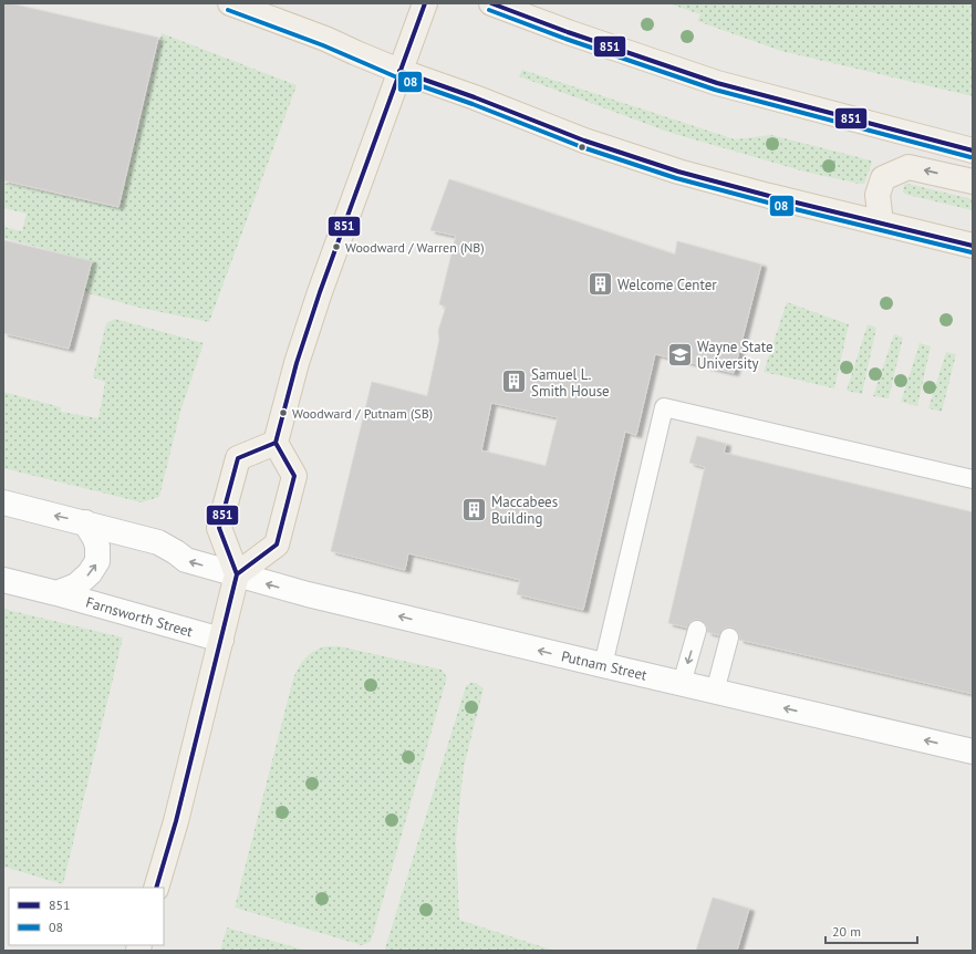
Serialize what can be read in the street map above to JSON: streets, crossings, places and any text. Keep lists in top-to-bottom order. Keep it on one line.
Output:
{"streets":{"street":["Farnsworth Street","Putnam Street"]},"one_way":["Putnam Street"],"places":{"other":["Woodward / Warren (NB)","Woodward / Putnam (SB)"],"building":["Welcome Center","Samuel L. Smith House","Maccabees Building"],"school or university":["Wayne State University"]},"lines":["transit line 851","transit line 08"],"legend":["851","08"],"scale_bar":"20 m"}
